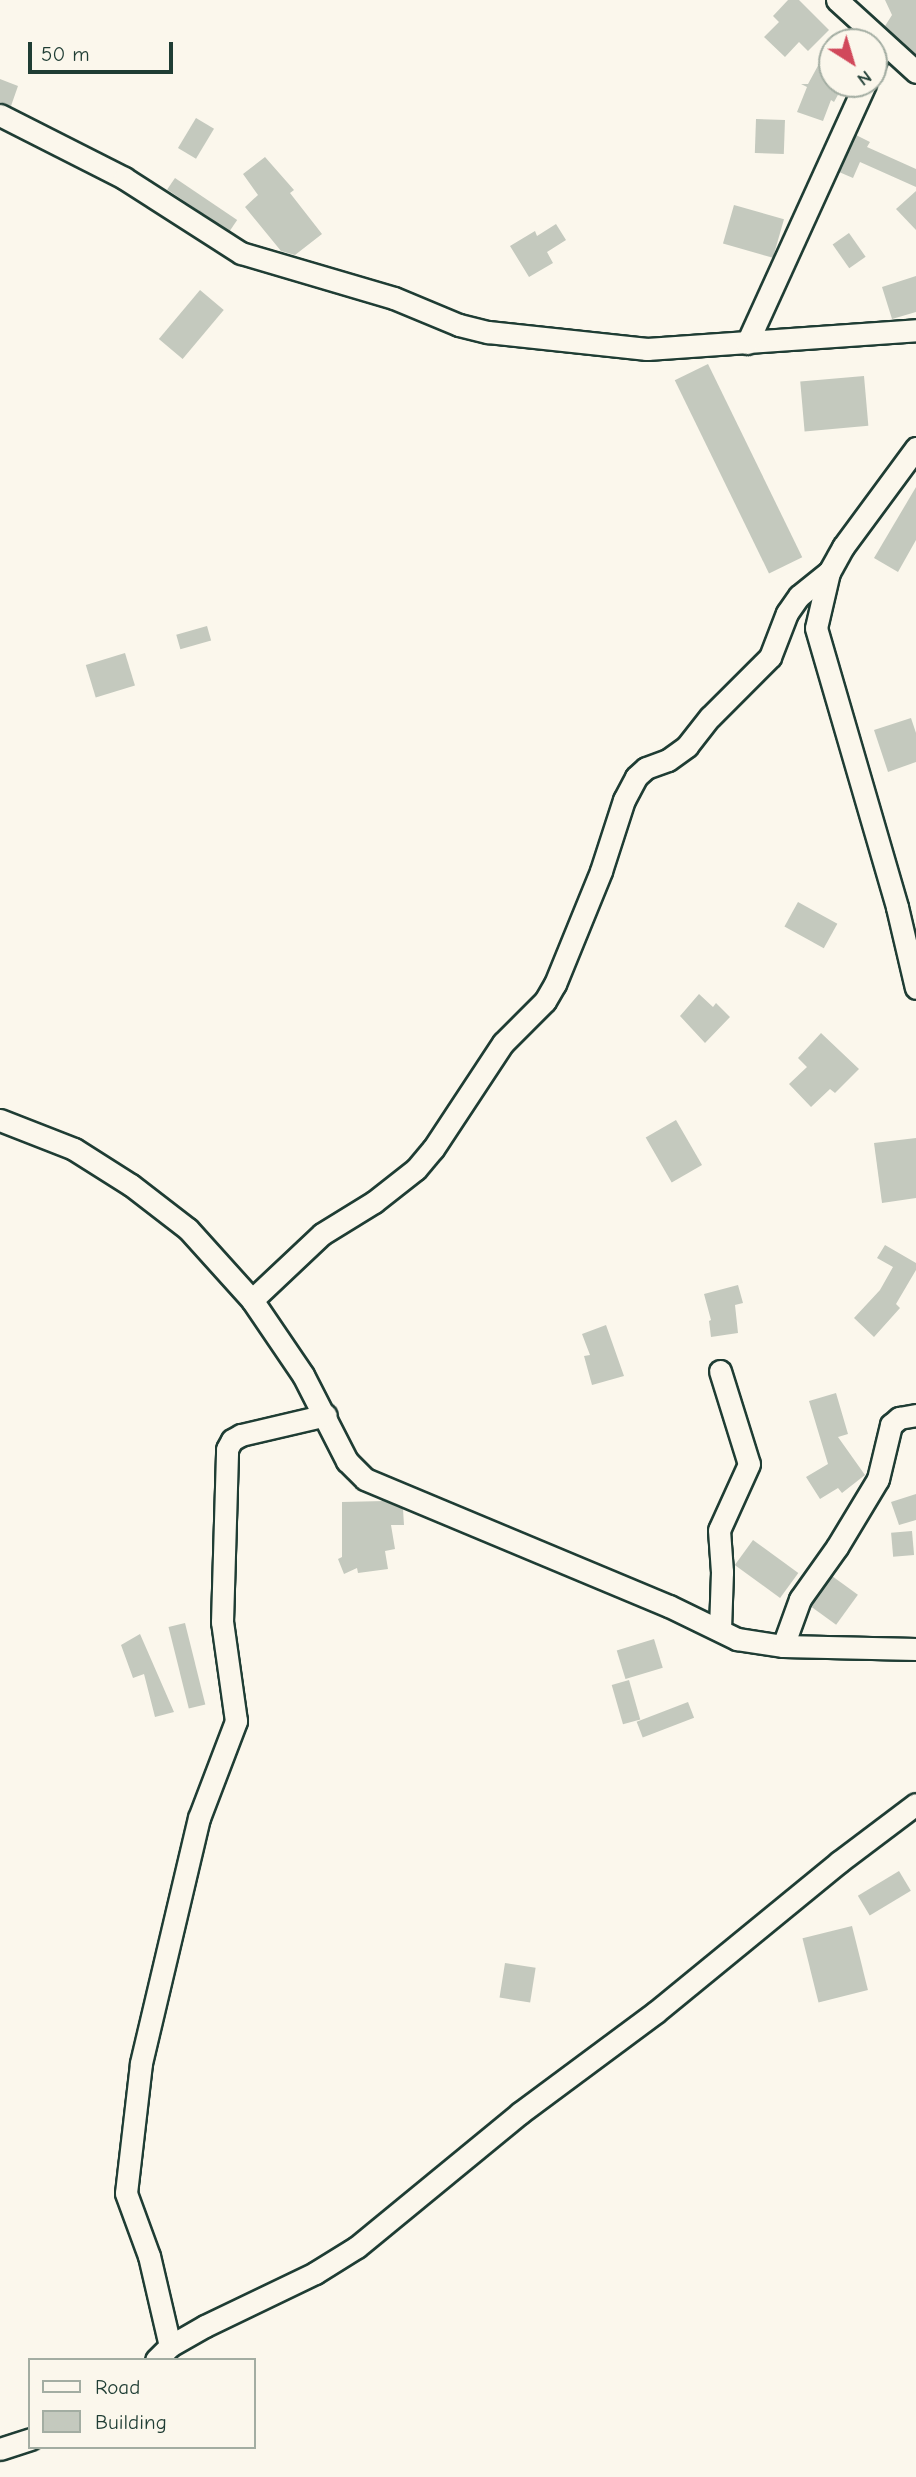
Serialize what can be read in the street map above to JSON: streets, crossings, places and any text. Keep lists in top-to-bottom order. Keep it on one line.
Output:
{"legend":["Road","Building"],"scale_bar":"50 m","north":"bottom right"}
